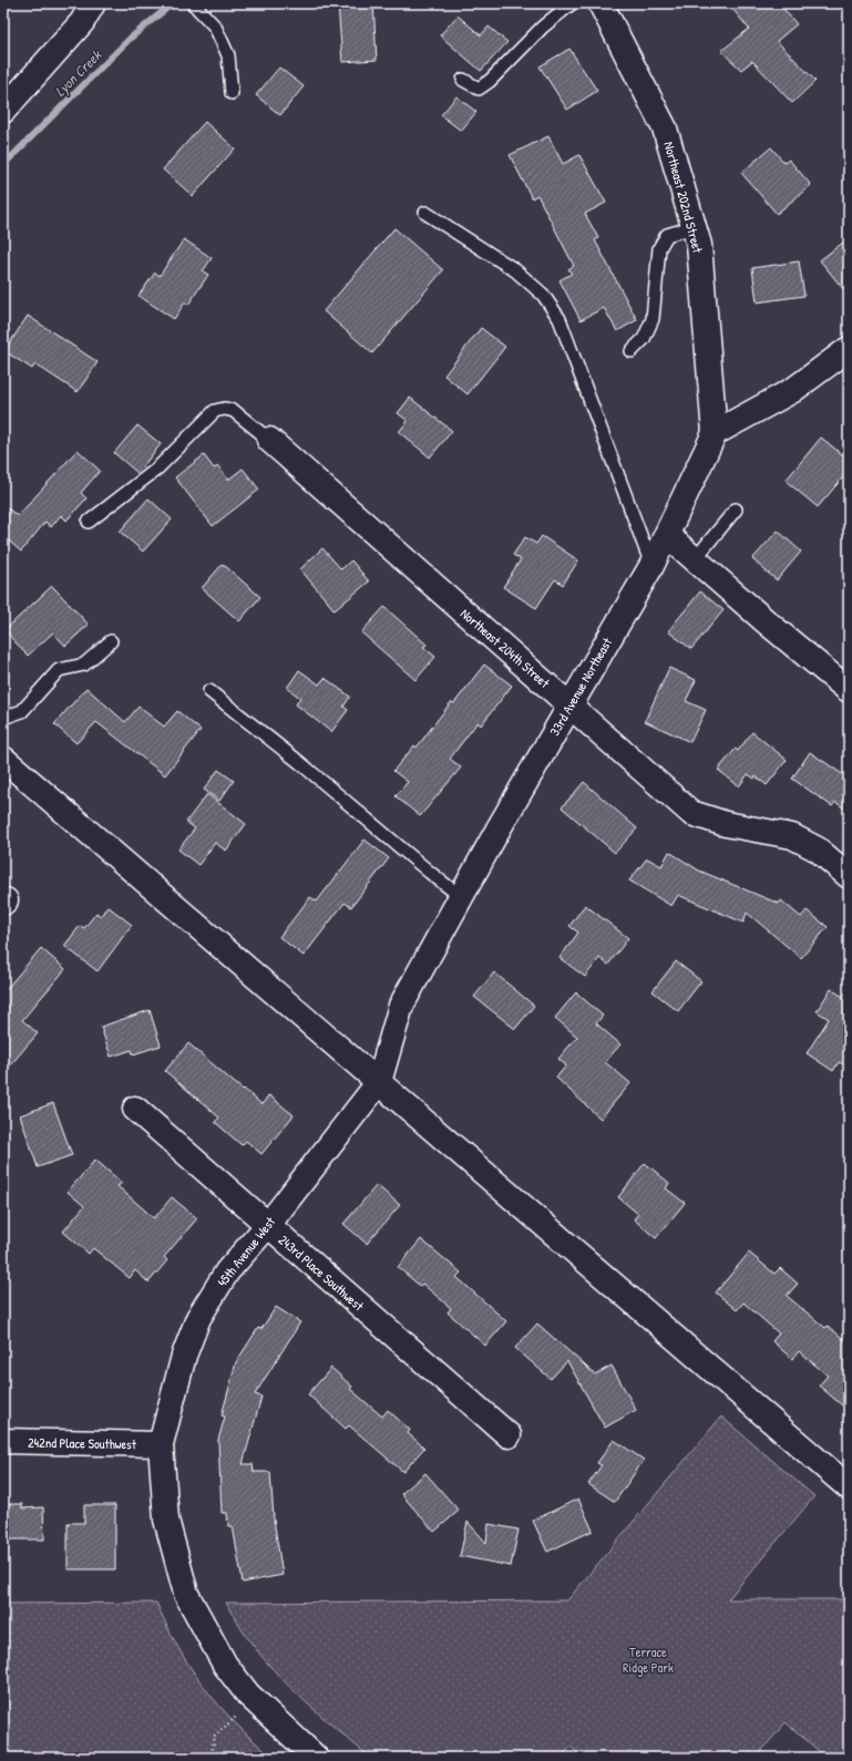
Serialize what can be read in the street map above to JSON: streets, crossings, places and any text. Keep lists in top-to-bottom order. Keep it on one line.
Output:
{"streets":{"street":["Northeast 202nd Street","Northeast 204th Street","33rd Avenue Northeast","45th Avenue West","243rd Place Southwest","242nd Place Southwest"]},"crossings":[["Northeast 202nd Street","33rd Avenue Northeast"],["Northeast 204th Street","33rd Avenue Northeast"],["33rd Avenue Northeast","45th Avenue West"],["45th Avenue West","243rd Place Southwest"],["45th Avenue West","242nd Place Southwest"]],"water":["Lyon Creek"],"parks":["Terrace Ridge Park"]}
